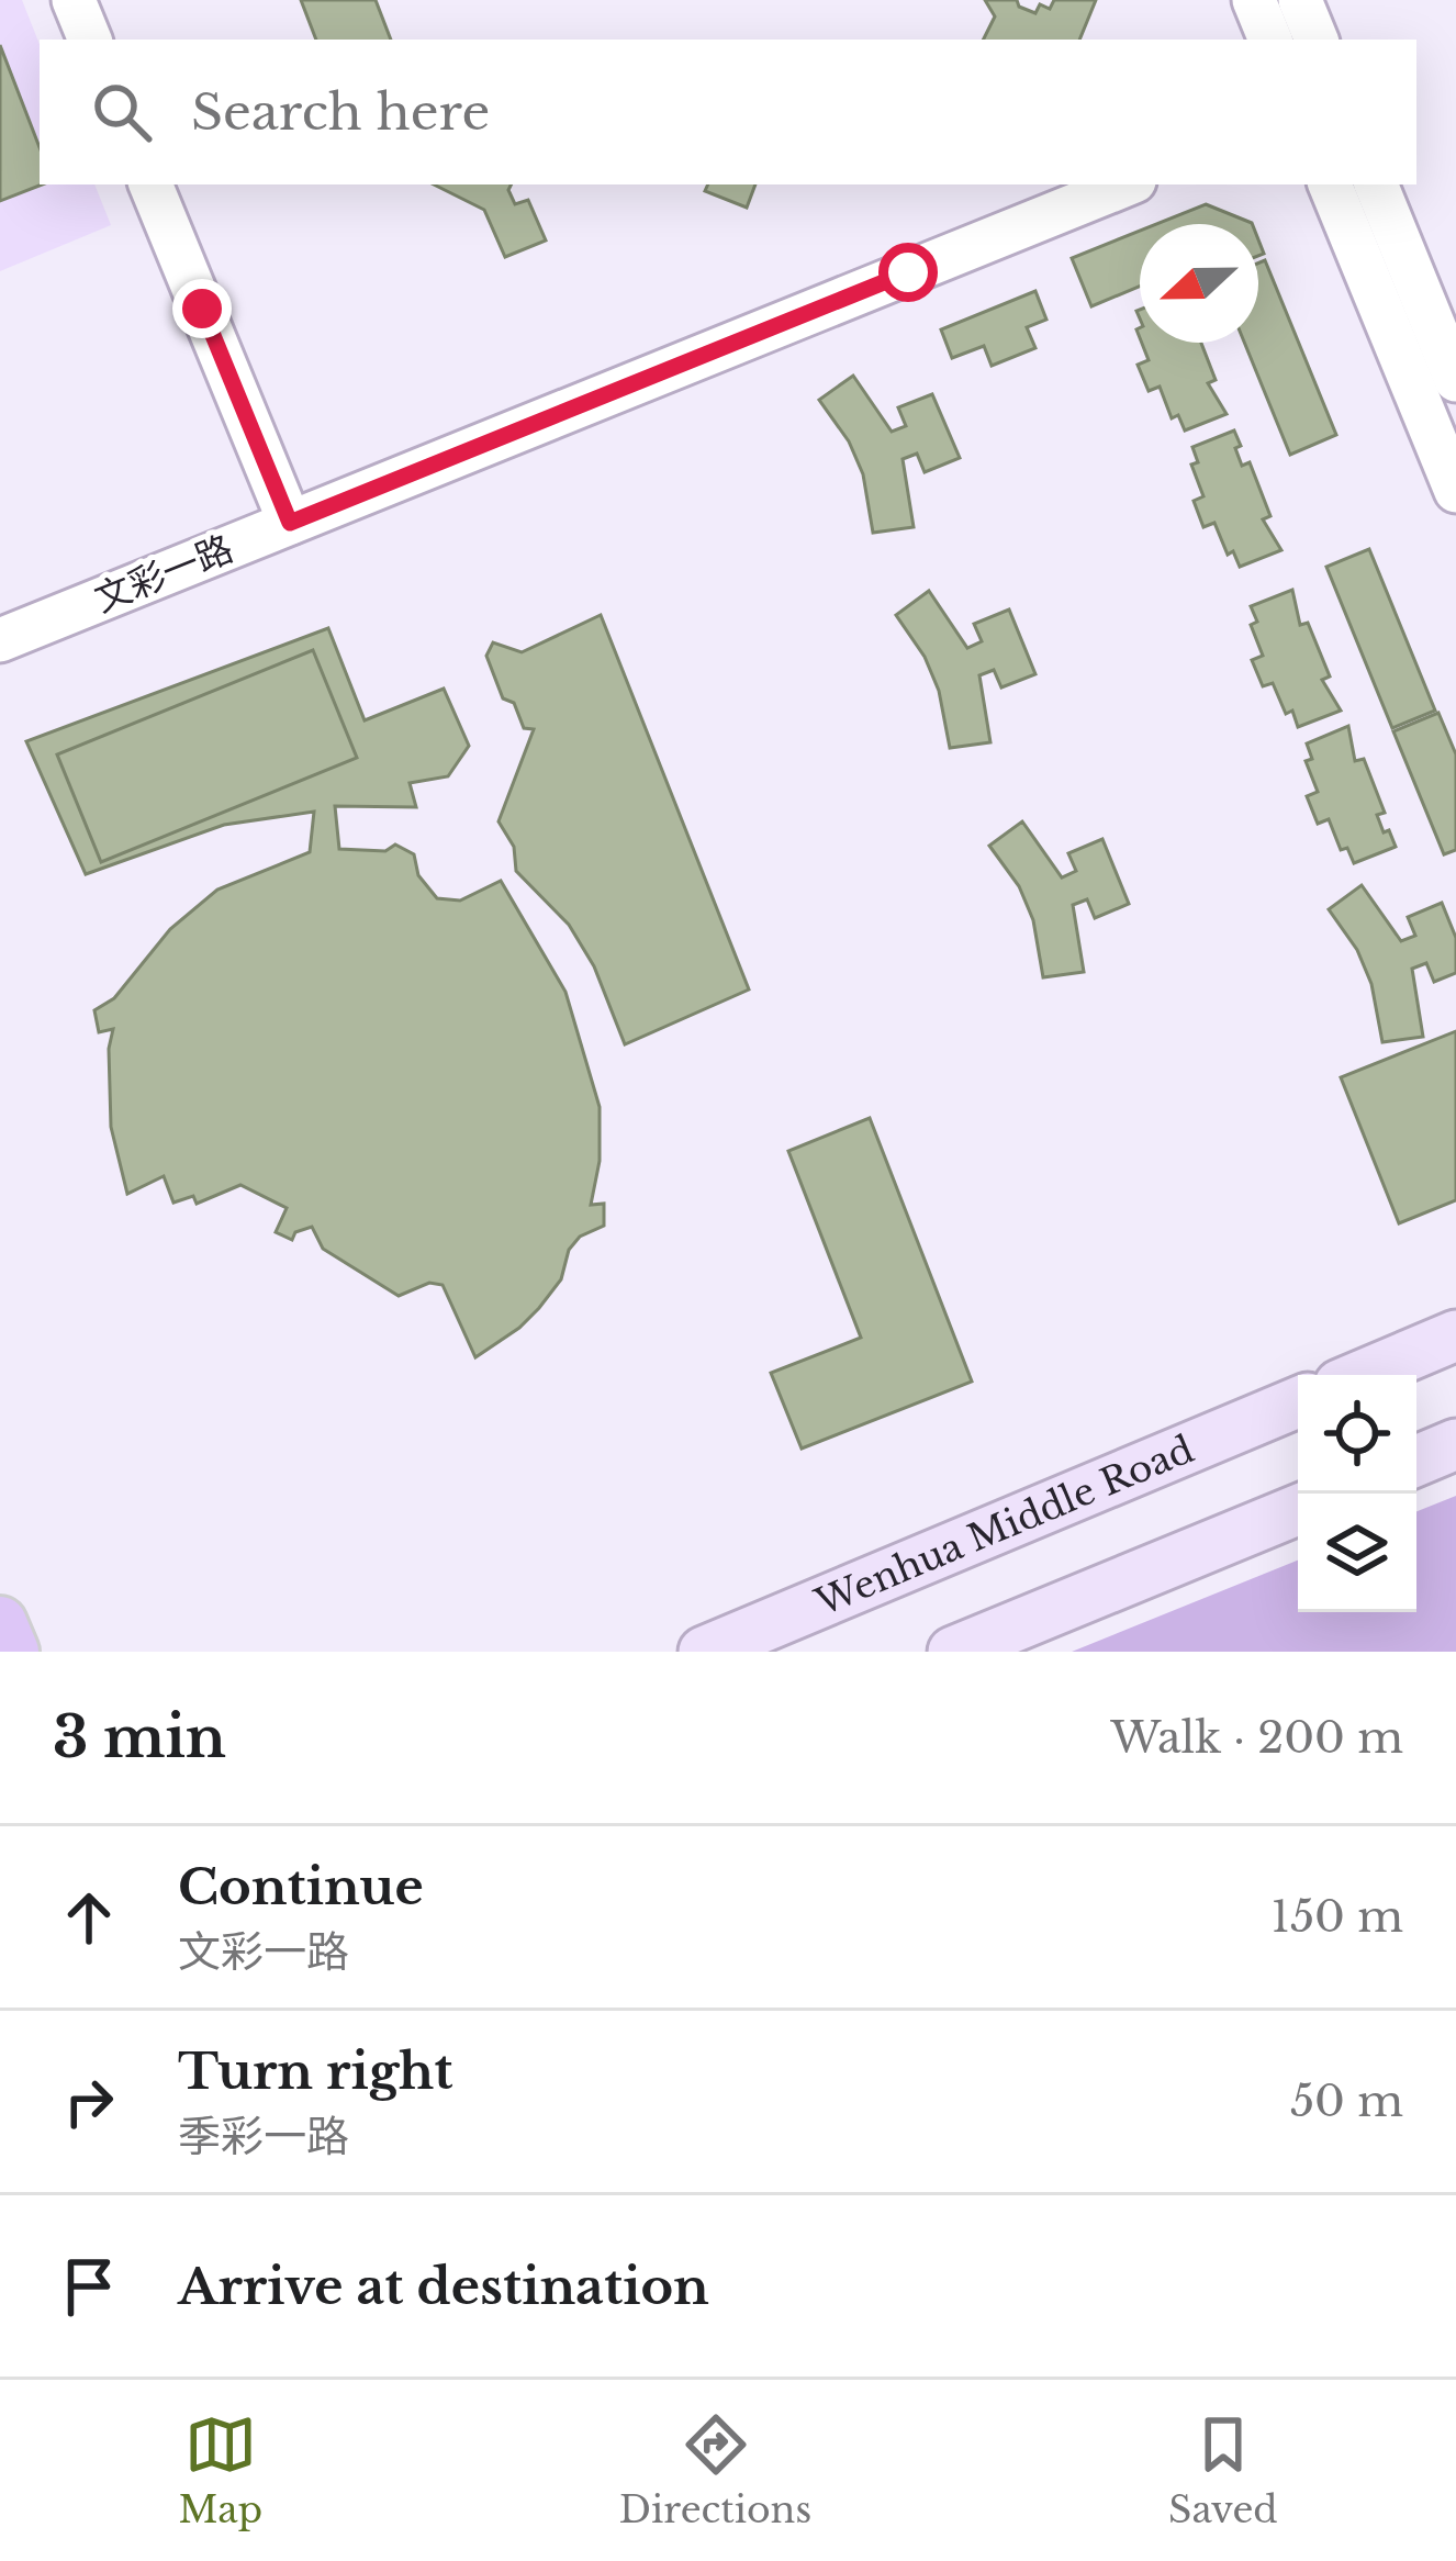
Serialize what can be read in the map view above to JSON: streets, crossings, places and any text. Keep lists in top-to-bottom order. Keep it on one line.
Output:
{"streets":{"main road":["Wenhua Middle Road"],"street":["文彩一路"]},"north":"left","page":{"search":"Search here","heading":["3 min","Walk · 200 m"],"list":[["Continue","文彩一路","150 m"],["Turn right","季彩一路","50 m"],"Arrive at destination"],"nav":["Map","Directions","Saved"]}}
